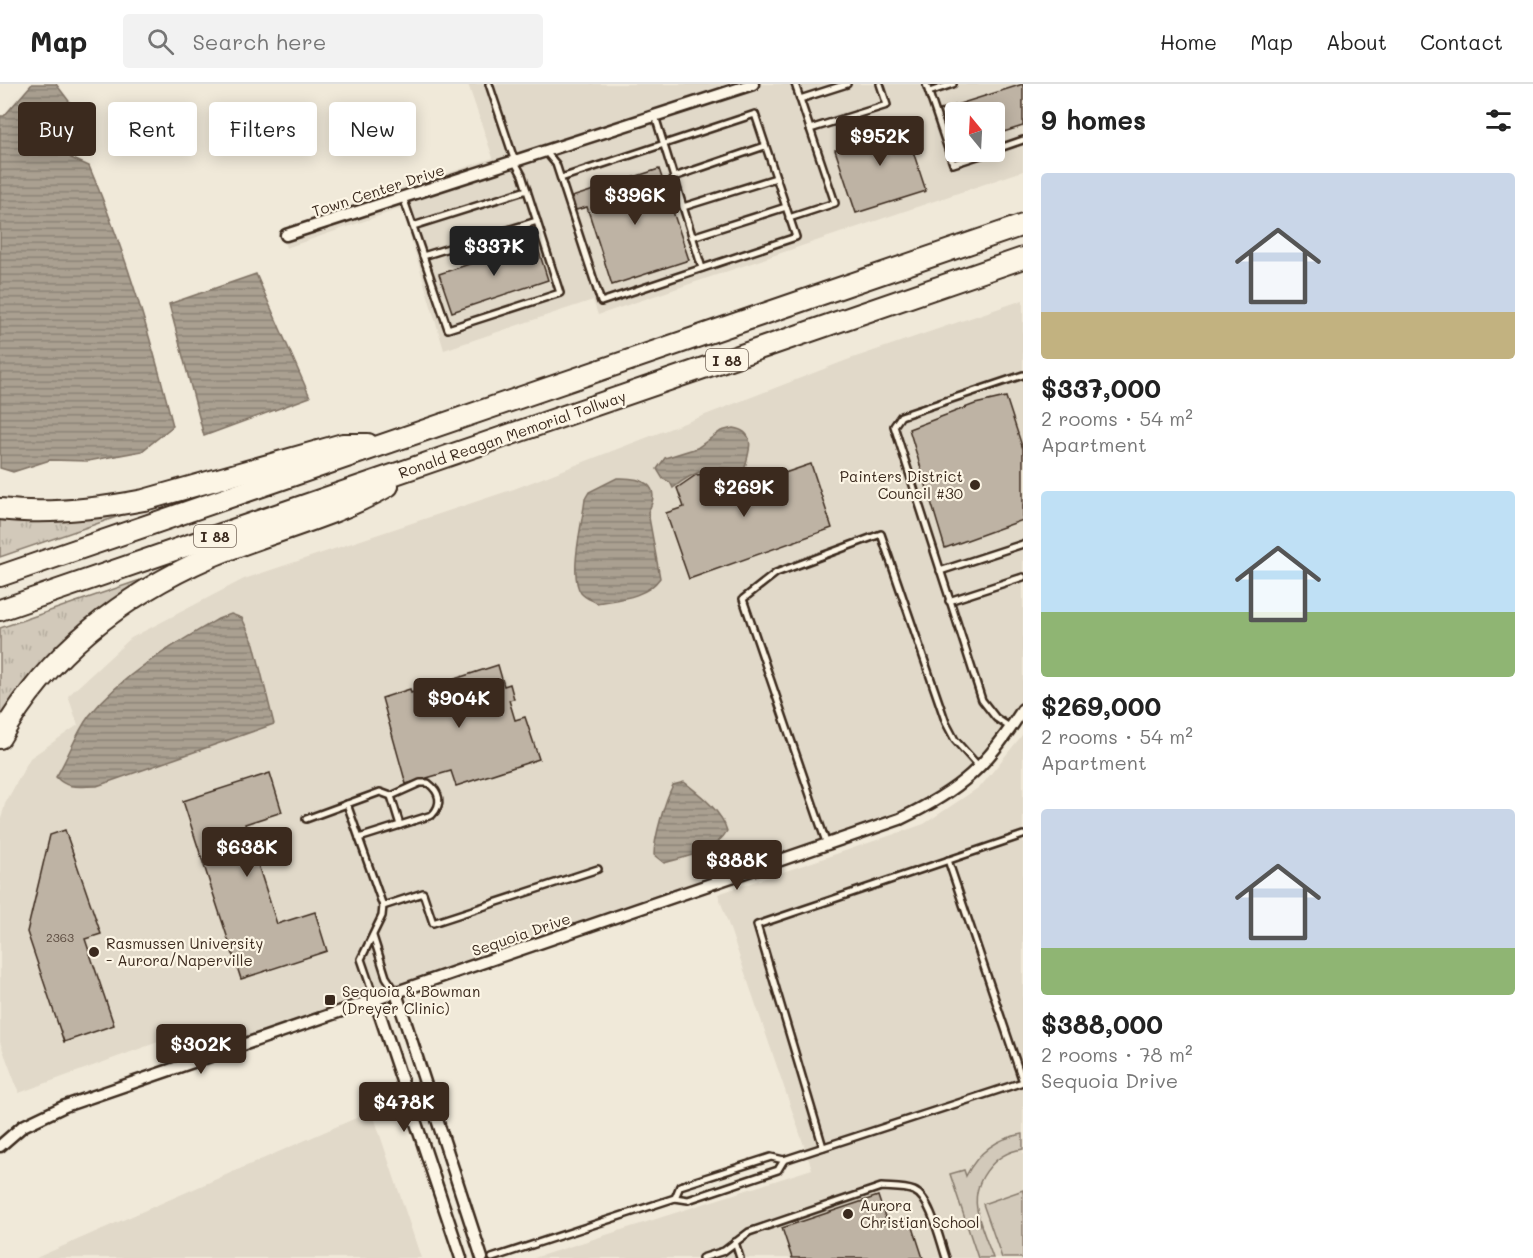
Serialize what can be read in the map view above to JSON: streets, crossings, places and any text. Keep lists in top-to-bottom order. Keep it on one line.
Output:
{"streets":{"highway":["I 88","Ronald Reagan Memorial Tollway"],"street":["Town Center Drive","Sequoia Drive"]},"places":{"other":["Painters District Council #30","Rasmussen University - Aurora/Naperville","Aurora Christian School"],"transit":["Sequoia & Bowman (Dreyer Clinic)"]},"house_numbers":["2363"],"north":"top","page":{"header":"Map","search":"Search here","nav":["Home","Map","About","Contact"],"heading":"9 homes","chip":["Buy","Rent","Filters","New"],"price":["$952K","$396K","$337K","$269K","$904K","$638K","$388K","$302K","$478K"],"list":[{"name":"$337,000","note":"2 rooms · 54 m² · Apartment"},{"name":"$269,000","note":"2 rooms · 54 m² · Apartment"},{"name":"$388,000","note":"2 rooms · 78 m² · Sequoia Drive"}]}}
